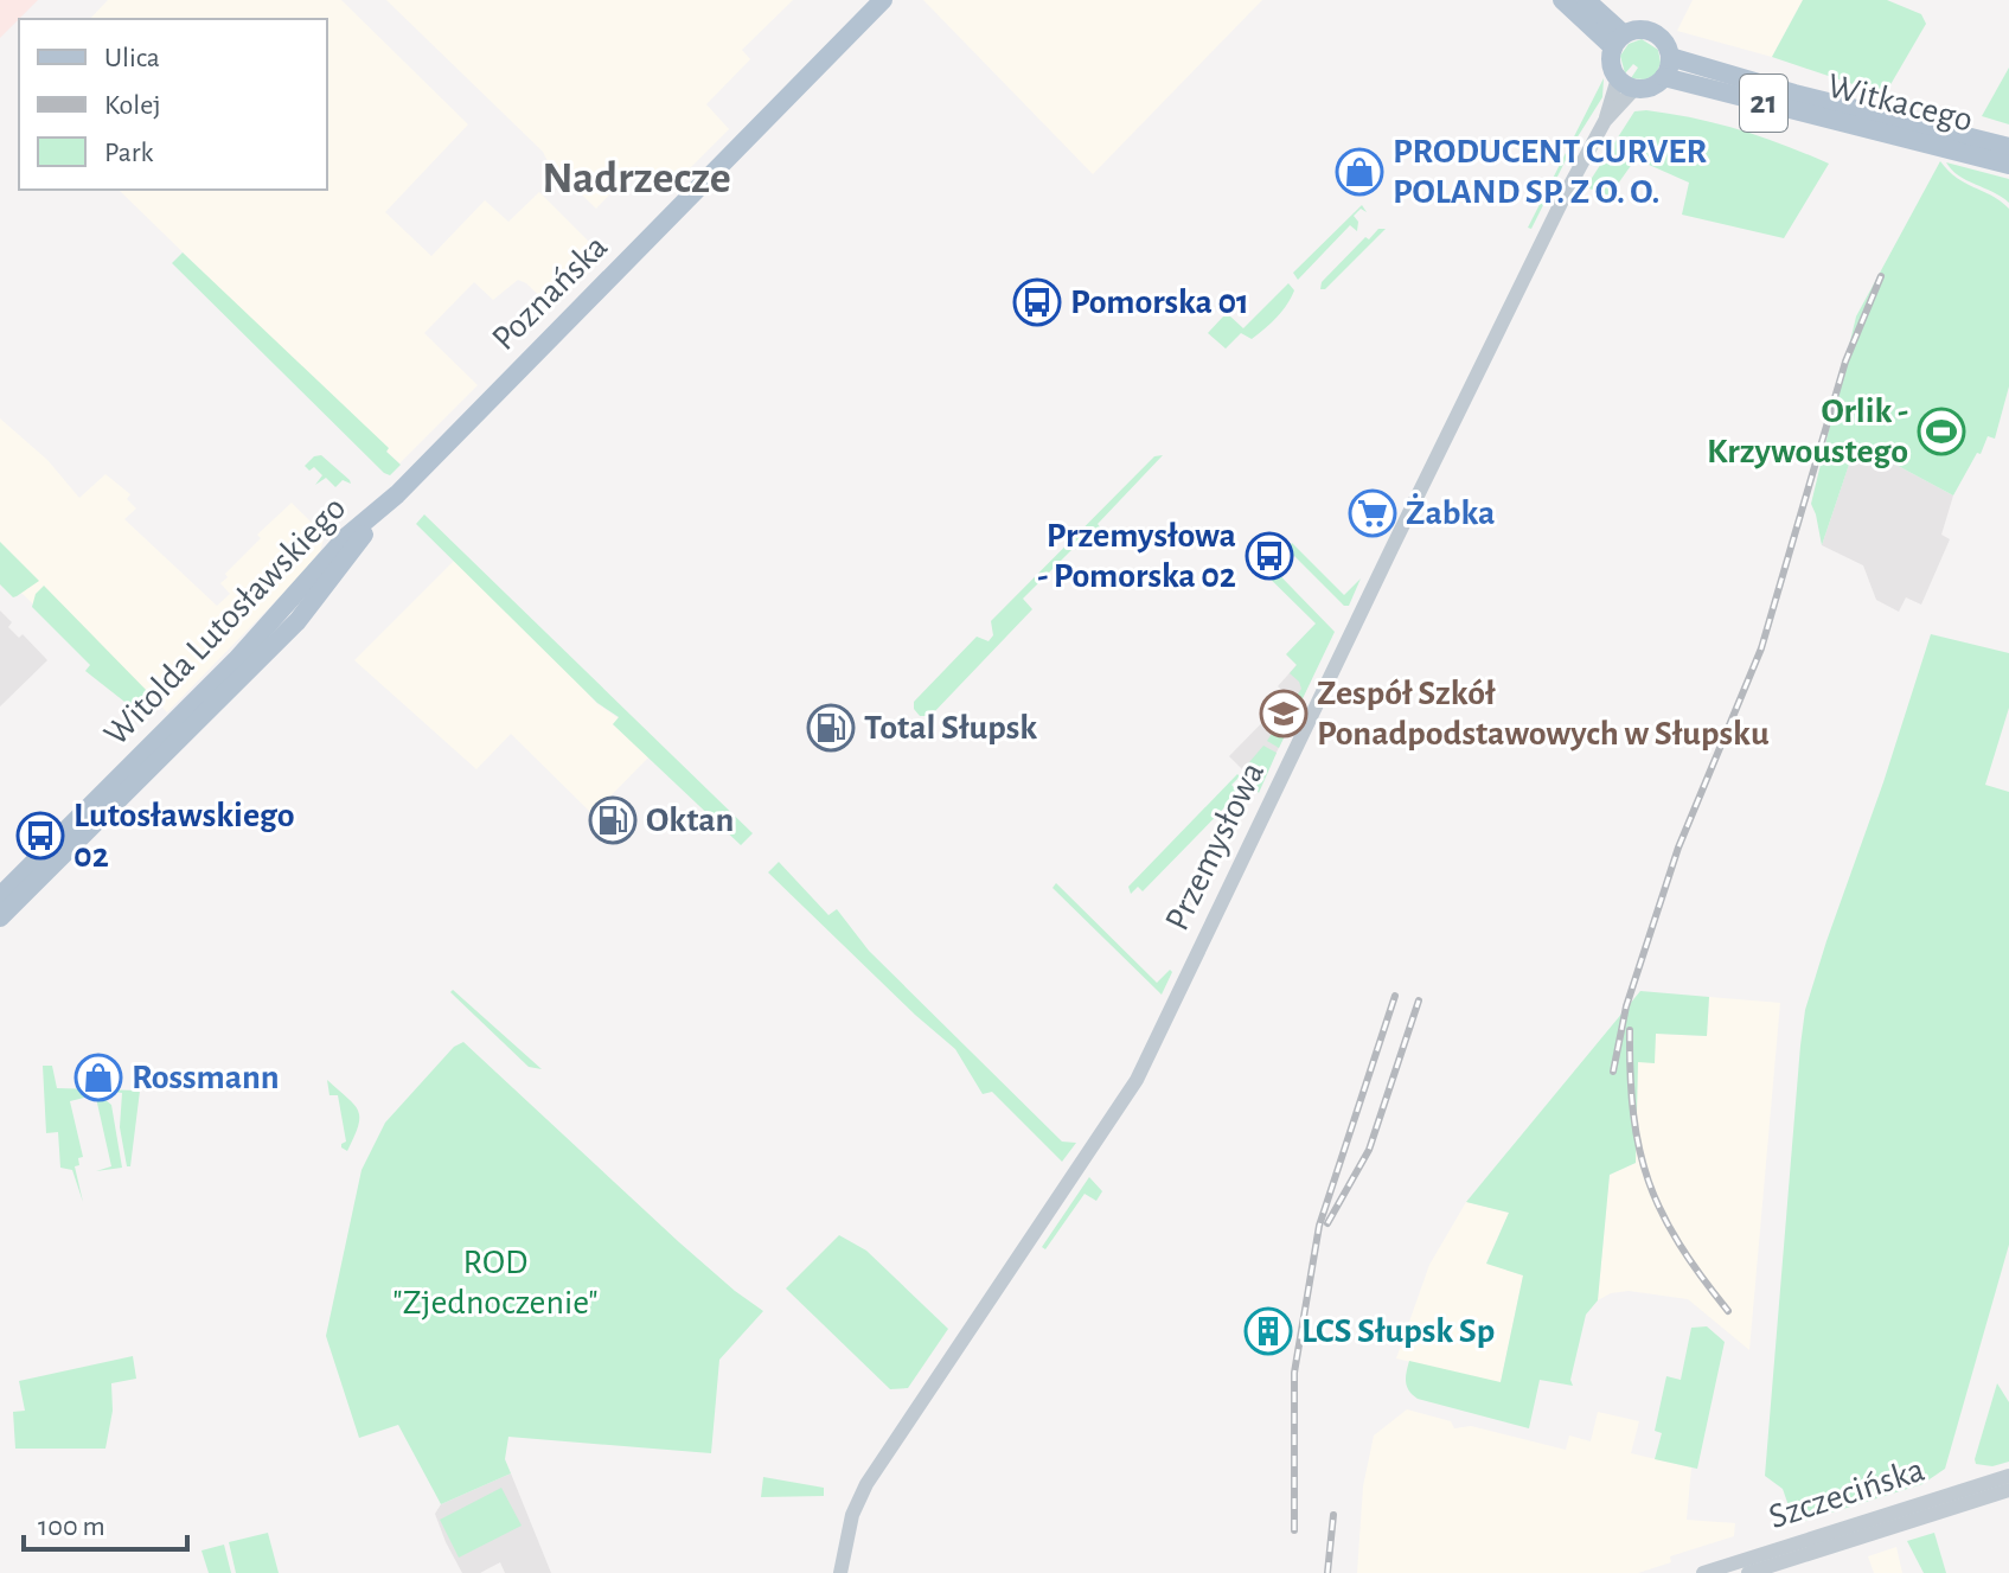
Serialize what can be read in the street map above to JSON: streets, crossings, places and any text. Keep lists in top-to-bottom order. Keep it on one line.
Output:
{"streets":{"main road":["21","Witkacego","Poznańska","Witolda Lutosławskiego"],"street":["Przemysłowa","Szczecińska"]},"crossings":[["21","Witkacego"],["21","Przemysłowa"],["Witkacego","Przemysłowa"],["Poznańska","Witolda Lutosławskiego"]],"districts":["Nadrzecze"],"parks":["ROD \"Zjednoczenie\""],"places":{"shop":["PRODUCENT CURVER POLAND SP. Z O. O.","Rossmann"],"bus stop":["Pomorska 01","Przemysłowa - Pomorska 02","Lutosławskiego 02"],"sports":["Orlik - Krzywoustego"],"supermarket":["Żabka"],"school or university":["Zespół Szkół Ponadpodstawowych w Słupsku"],"fuel station":["Total Słupsk","Oktan"],"building":["LCS Słupsk Sp"]},"legend":["Ulica","Kolej","Park"],"scale_bar":"100 m"}
